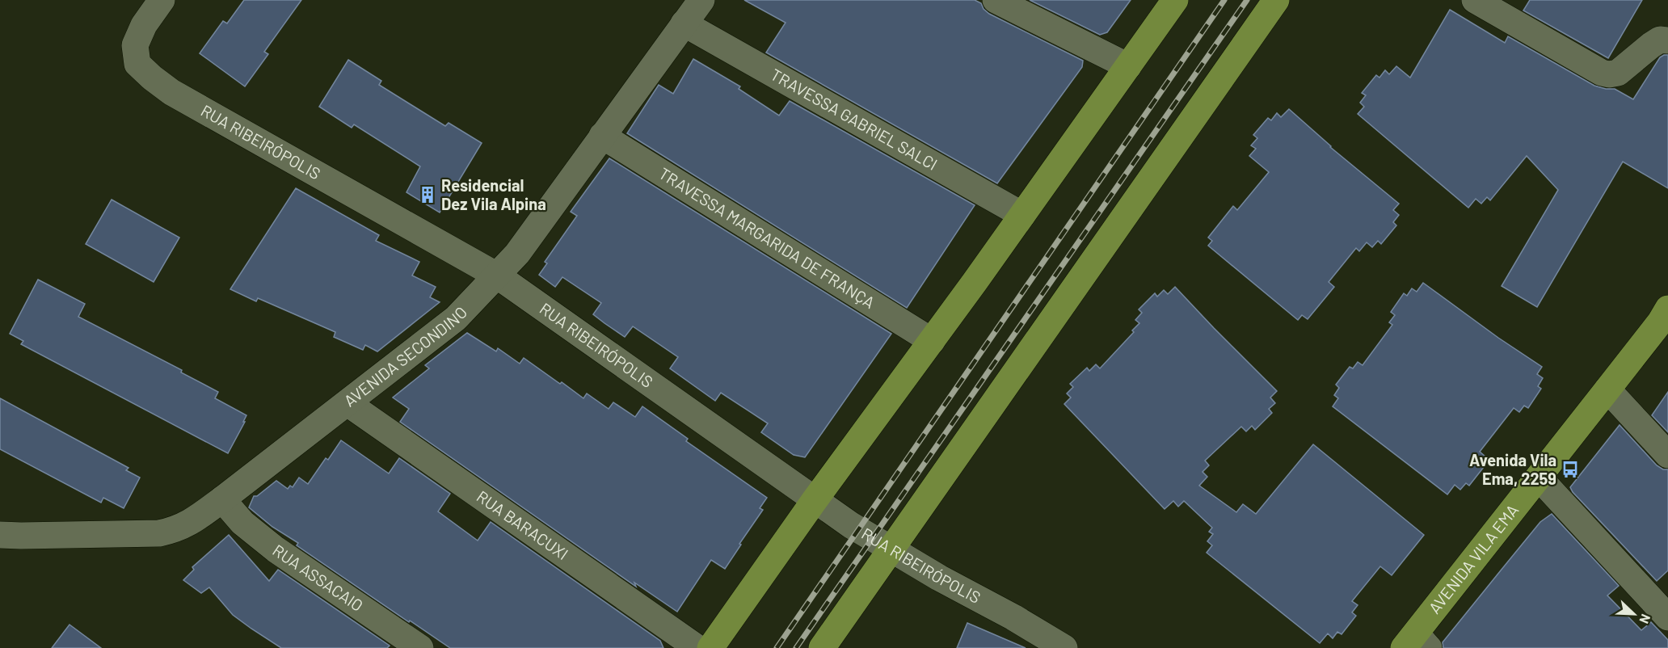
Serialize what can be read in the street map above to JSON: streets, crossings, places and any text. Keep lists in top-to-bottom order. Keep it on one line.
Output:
{"streets":{"main road":["AVENIDA VILA EMA"],"street":["TRAVESSA GABRIEL SALCI","RUA RIBEIRÓPOLIS","TRAVESSA MARGARIDA DE FRANÇA","AVENIDA SECONDINO","RUA BARACUXI","RUA ASSACAIO"]},"crossings":[["TRAVESSA GABRIEL SALCI","AVENIDA SECONDINO"],["RUA RIBEIRÓPOLIS","AVENIDA SECONDINO"],["TRAVESSA MARGARIDA DE FRANÇA","AVENIDA SECONDINO"],["AVENIDA SECONDINO","RUA BARACUXI"],["AVENIDA SECONDINO","RUA ASSACAIO"]],"places":{"building":["Residencial Dez Vila Alpina"],"bus stop":["Avenida Vila Ema, 2259"]},"north":"bottom right"}
